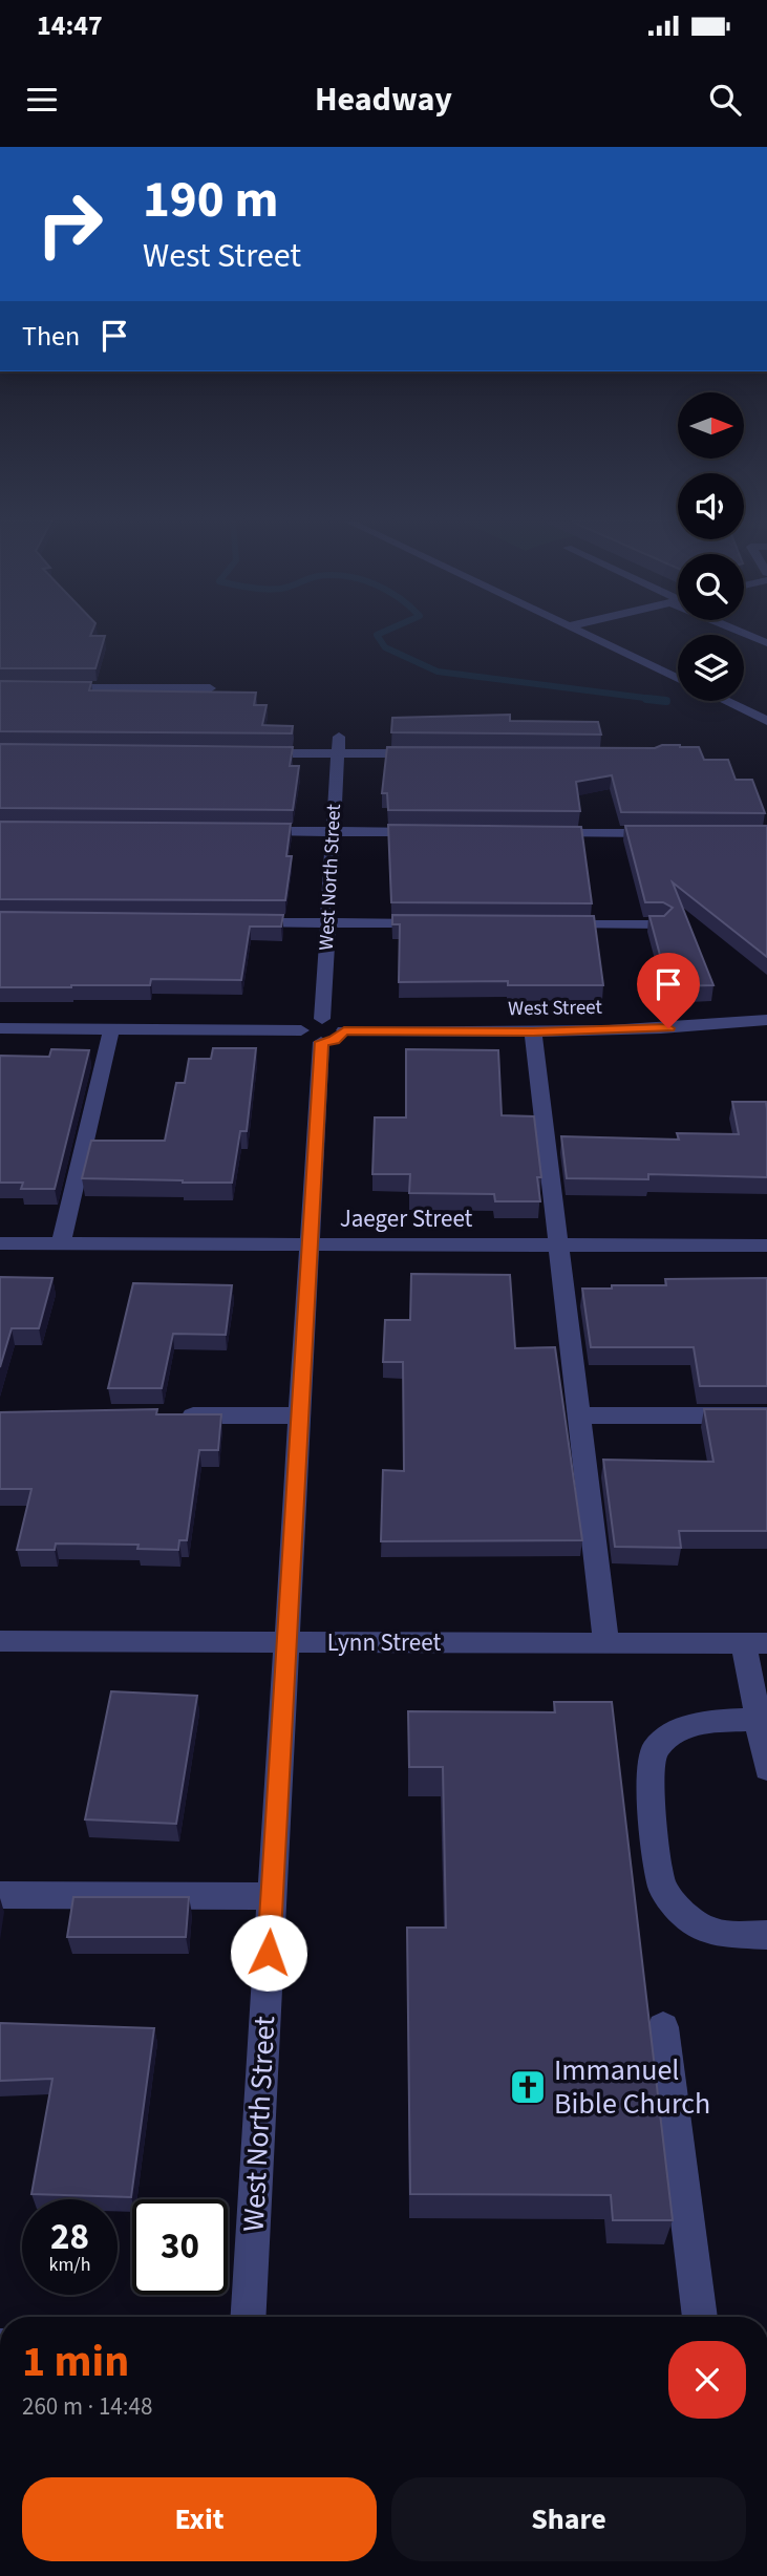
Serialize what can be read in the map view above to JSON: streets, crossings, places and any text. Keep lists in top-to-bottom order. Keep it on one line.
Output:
{"streets":{"street":["West North Street","West Street","Jaeger Street","Lynn Street"]},"crossings":[["West North Street","Jaeger Street"],["West North Street","Lynn Street"]],"places":{"church":["Immanuel Bible Church"]},"north":"right","page":{"status":"14:47","header":"Headway","turn":["190 m","West Street"],"then":"Then","speed":"28 km/h","limit":"30","heading":["1 min","260 m · 14:48"],"buttons":["Exit","Share"]}}
